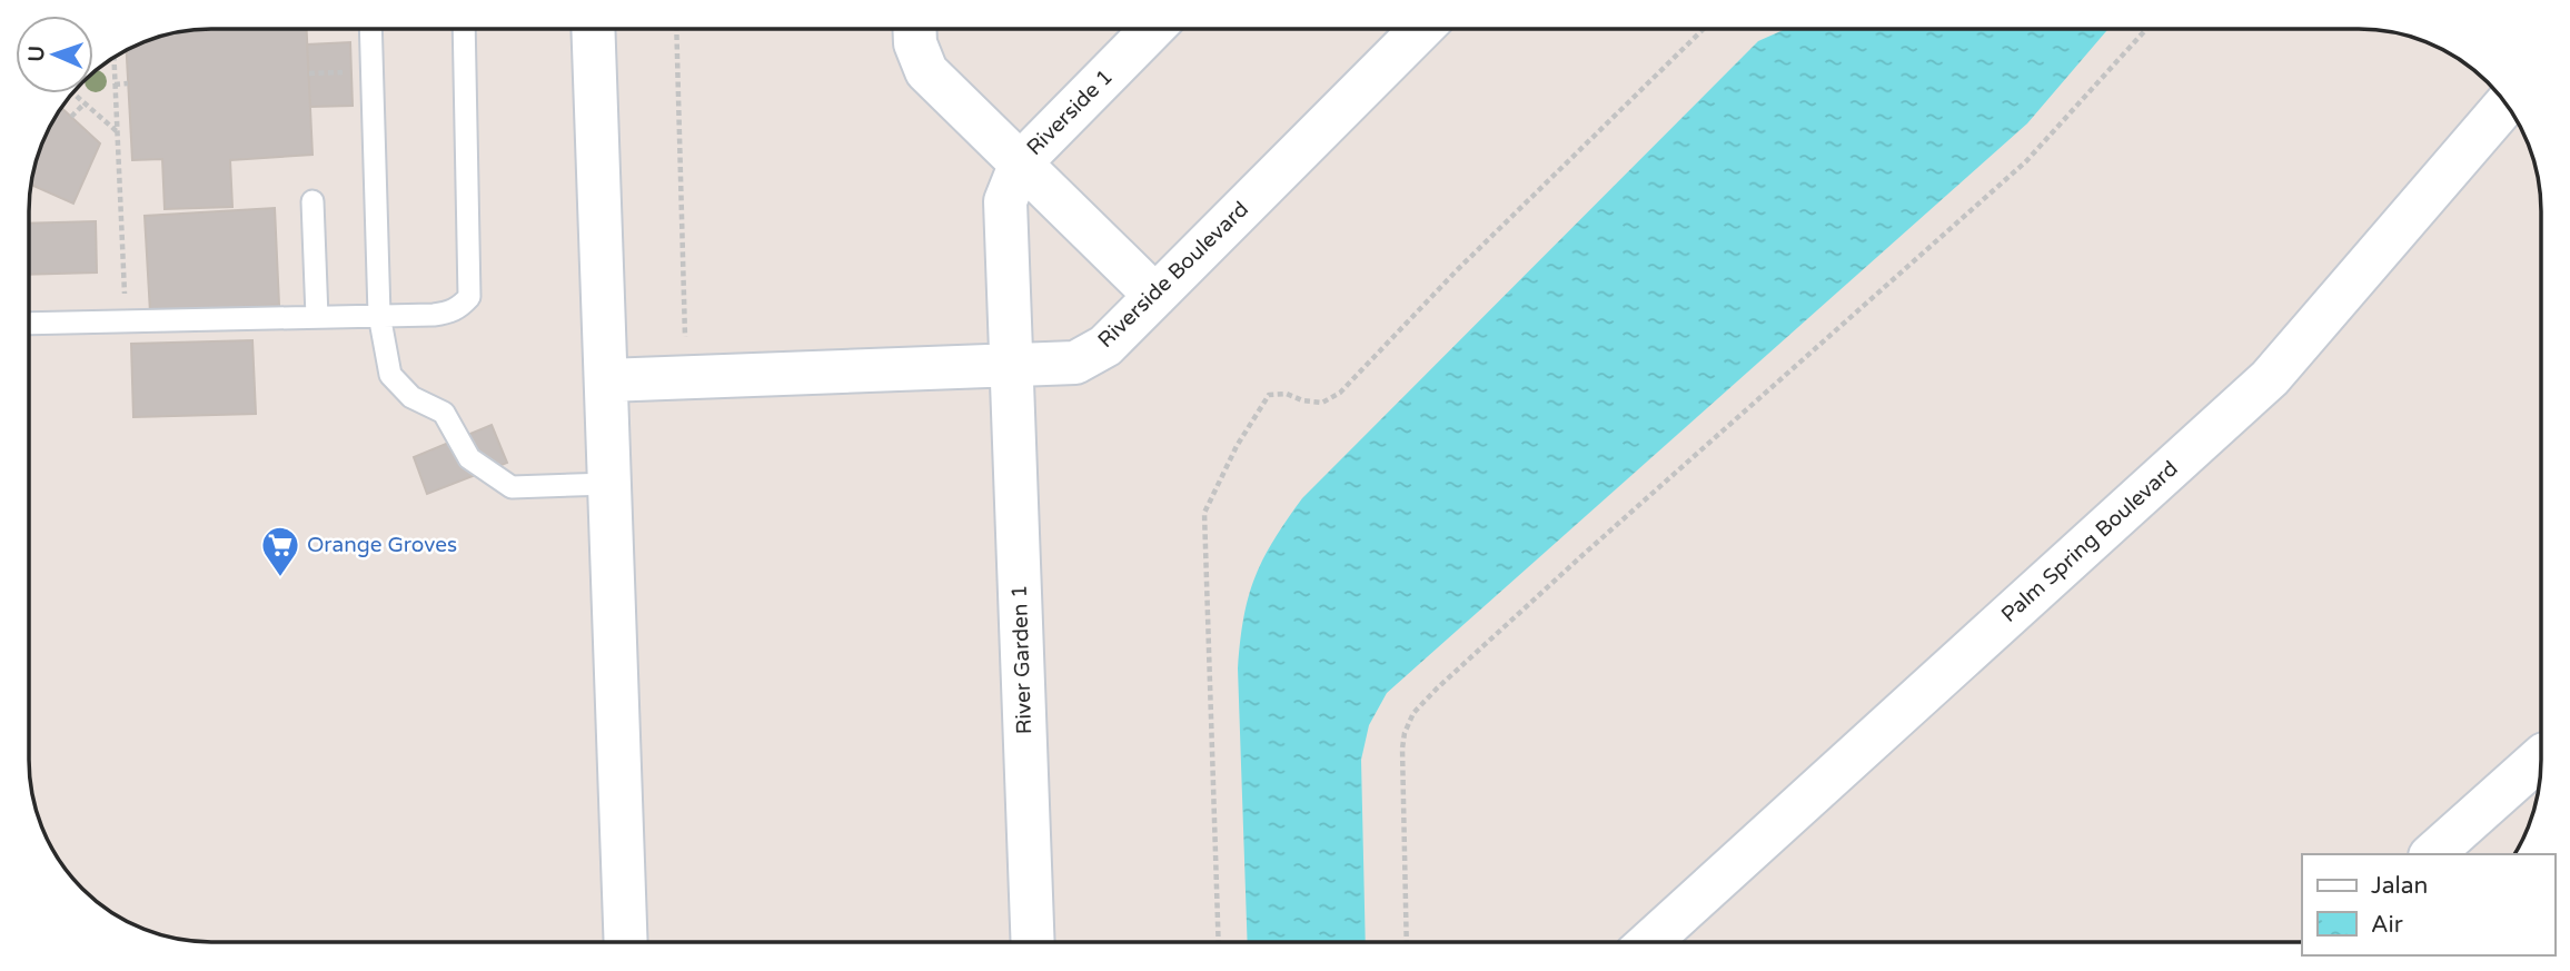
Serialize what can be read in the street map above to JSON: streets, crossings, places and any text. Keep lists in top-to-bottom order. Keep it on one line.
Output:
{"streets":{"street":["Riverside 1","Riverside Boulevard","Palm Spring Boulevard","River Garden 1"]},"crossings":[["Riverside 1","Riverside Boulevard"],["Riverside 1","River Garden 1"],["Riverside Boulevard","River Garden 1"]],"places":{"supermarket":["Orange Groves"]},"legend":["Jalan","Air"],"north":"left"}
